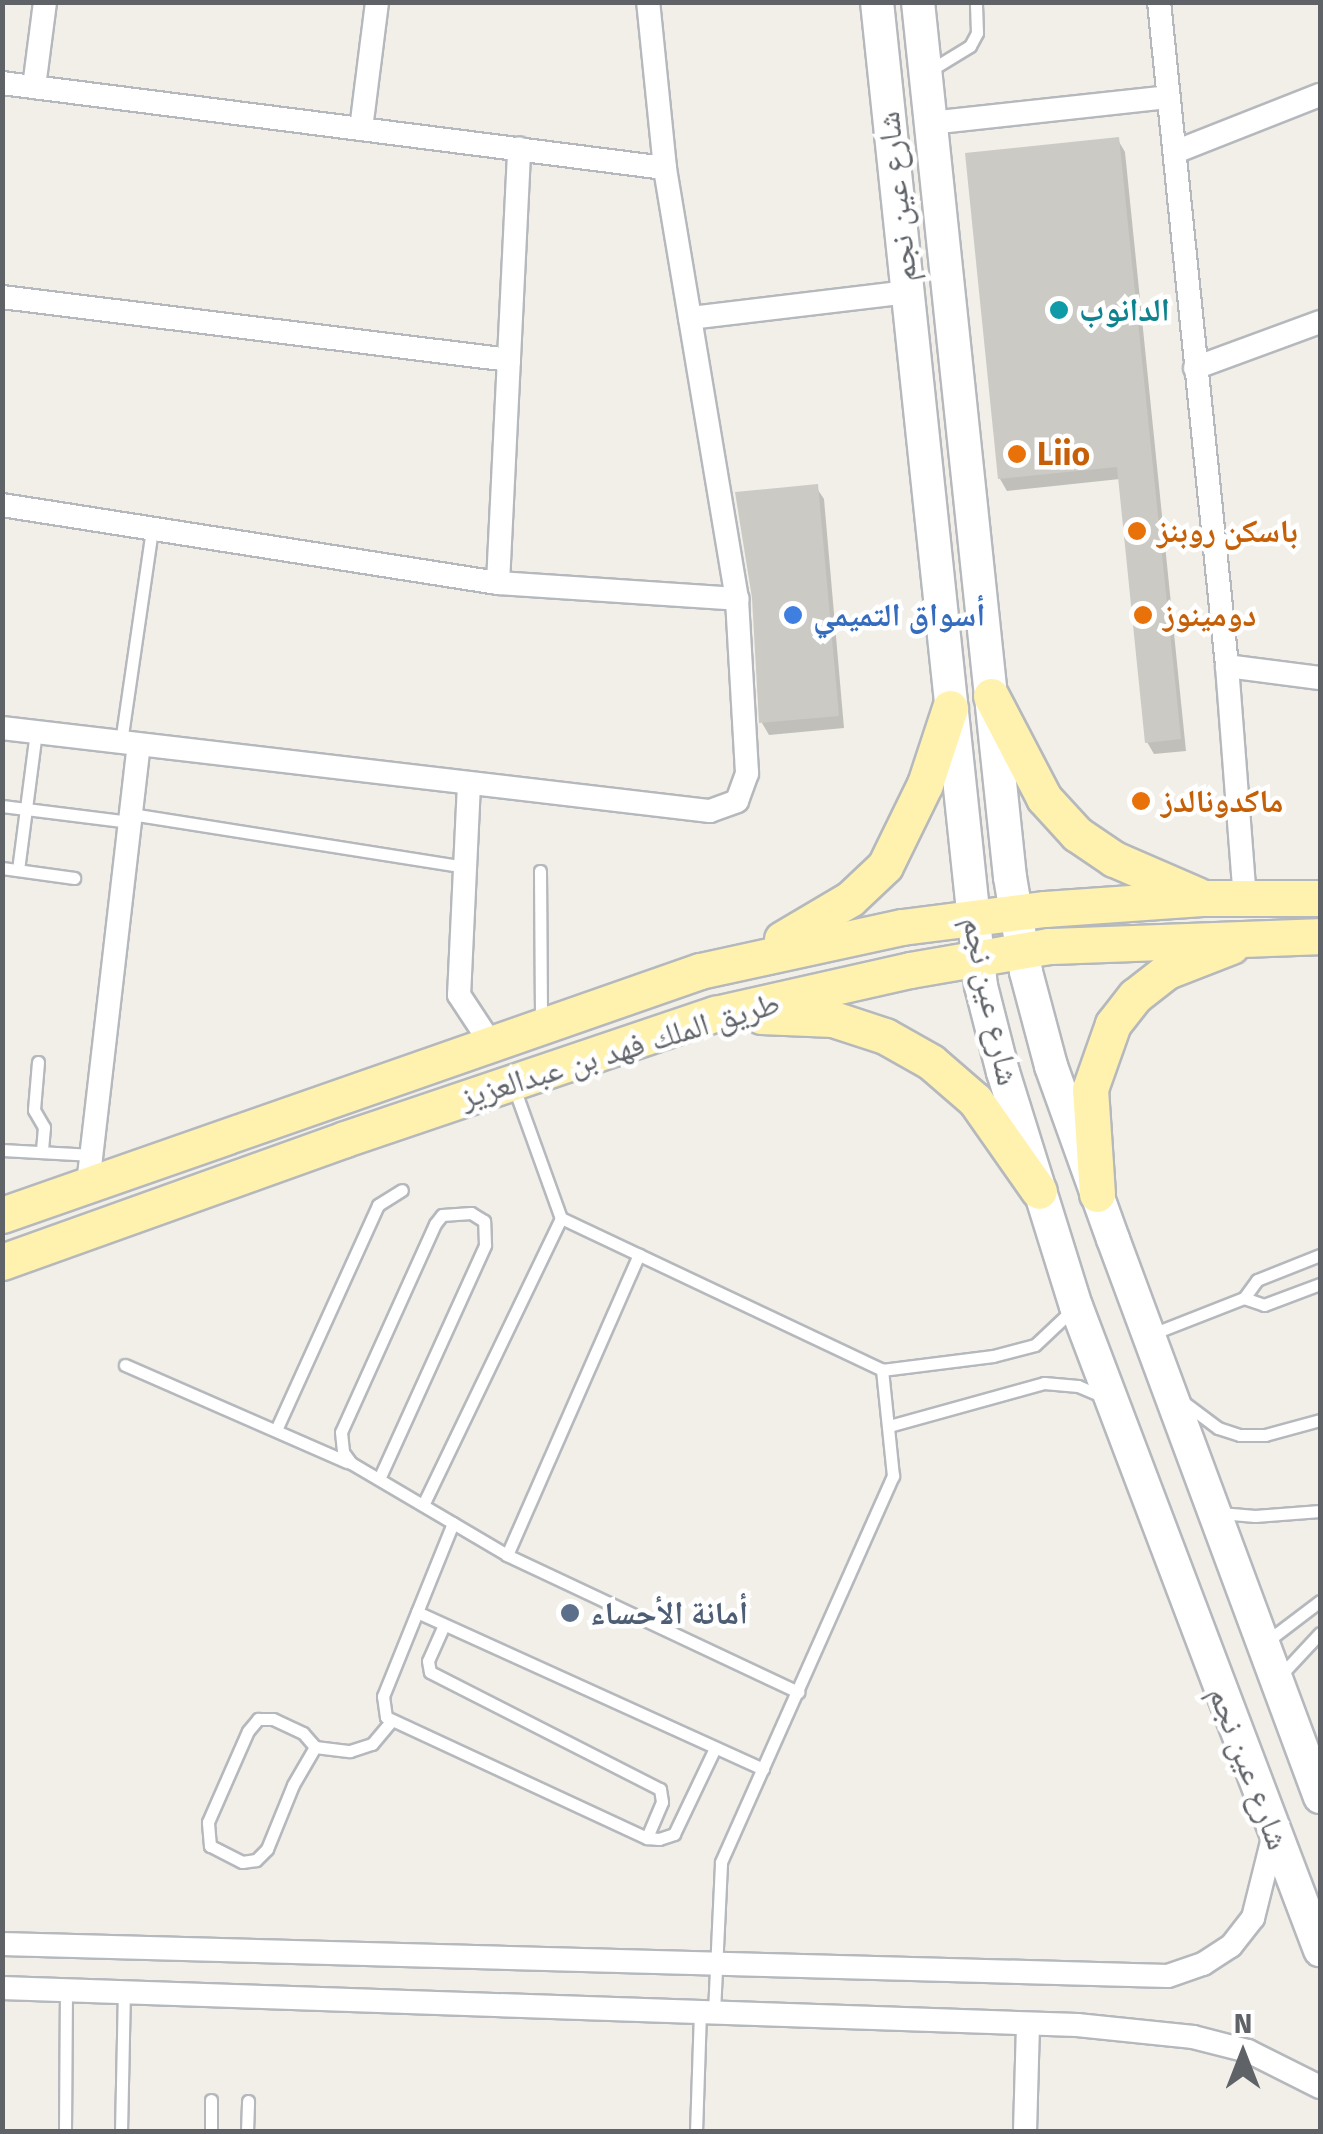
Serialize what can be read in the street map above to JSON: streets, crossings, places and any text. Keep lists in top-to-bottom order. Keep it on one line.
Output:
{"streets":{"main road":["شارع عين نجم","طريق الملك فهد بن عبدالعزيز"]},"crossings":[["شارع عين نجم","طريق الملك فهد بن عبدالعزيز"]],"places":["الدانوب","Liio","باسكن روبنز","أسواق التميمي","دومينوز","ماكدونالدز","أمانة الأحساء"],"north":"top"}
